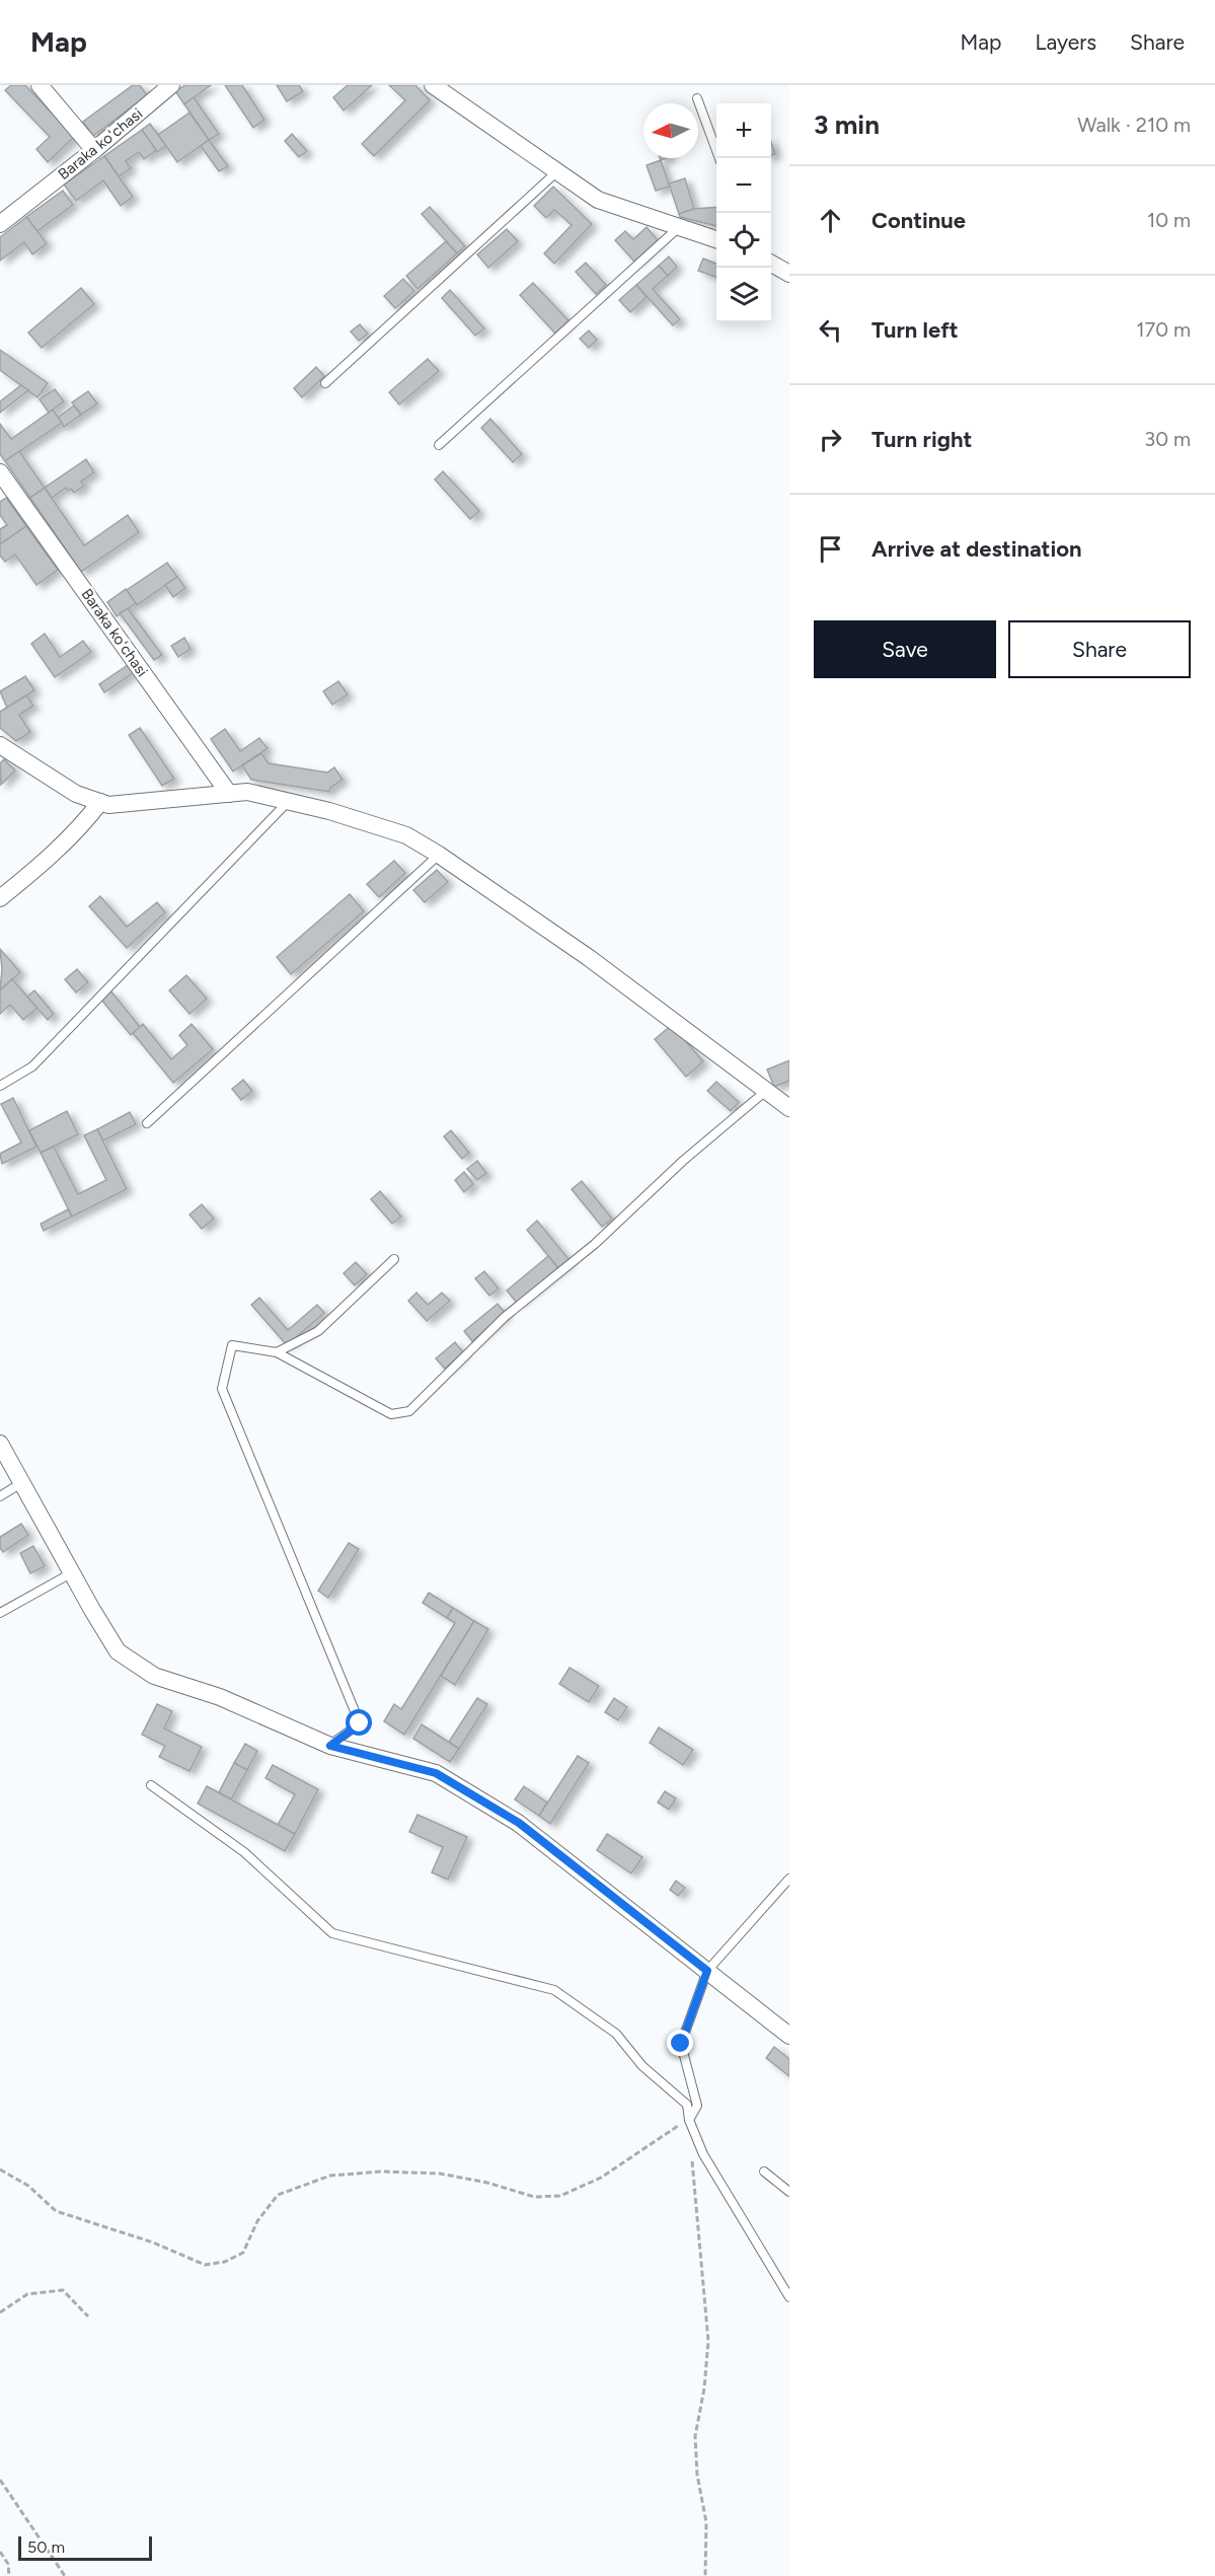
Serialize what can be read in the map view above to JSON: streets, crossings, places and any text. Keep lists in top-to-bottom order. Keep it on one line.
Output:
{"streets":{"street":["Baraka koʻchasi"]},"scale_bar":"50 m","north":"left","page":{"header":"Map","nav":["Map","Layers","Share"],"heading":["3 min","Walk · 210 m"],"map_buttons":["+","−"],"list":[["Continue","10 m"],["Turn left","170 m"],["Turn right","30 m"],"Arrive at destination"],"buttons":["Save","Share"],"scale":"50 m"}}
